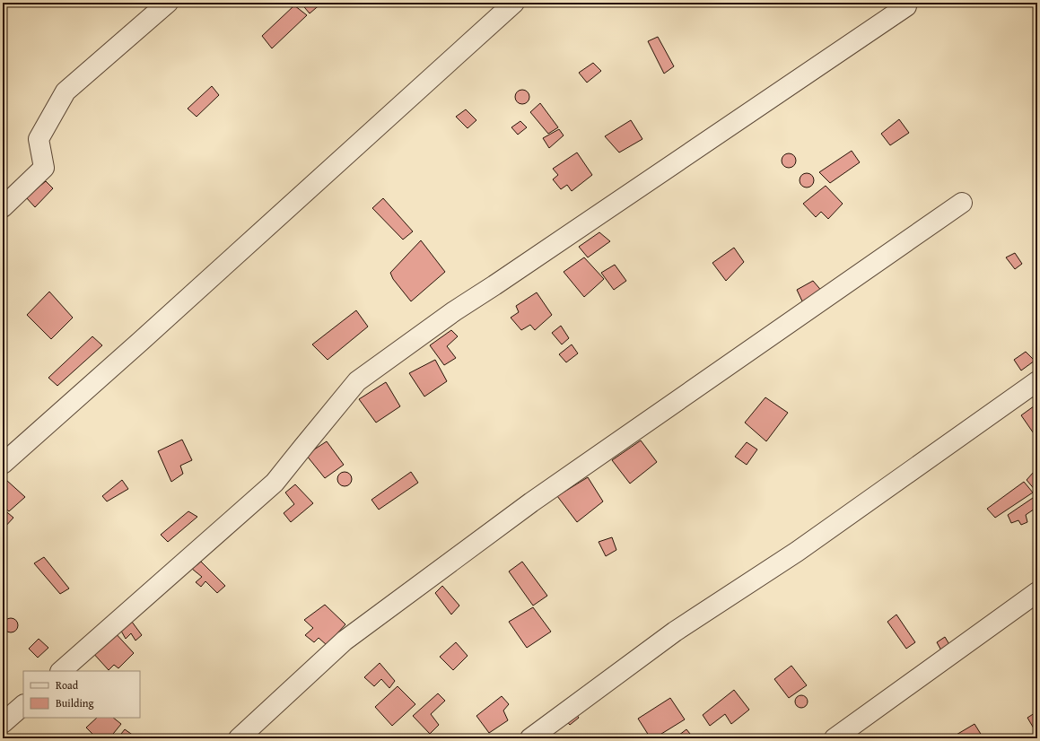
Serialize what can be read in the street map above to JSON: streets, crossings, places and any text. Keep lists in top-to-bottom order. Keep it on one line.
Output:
{"legend":["Road","Building"]}
